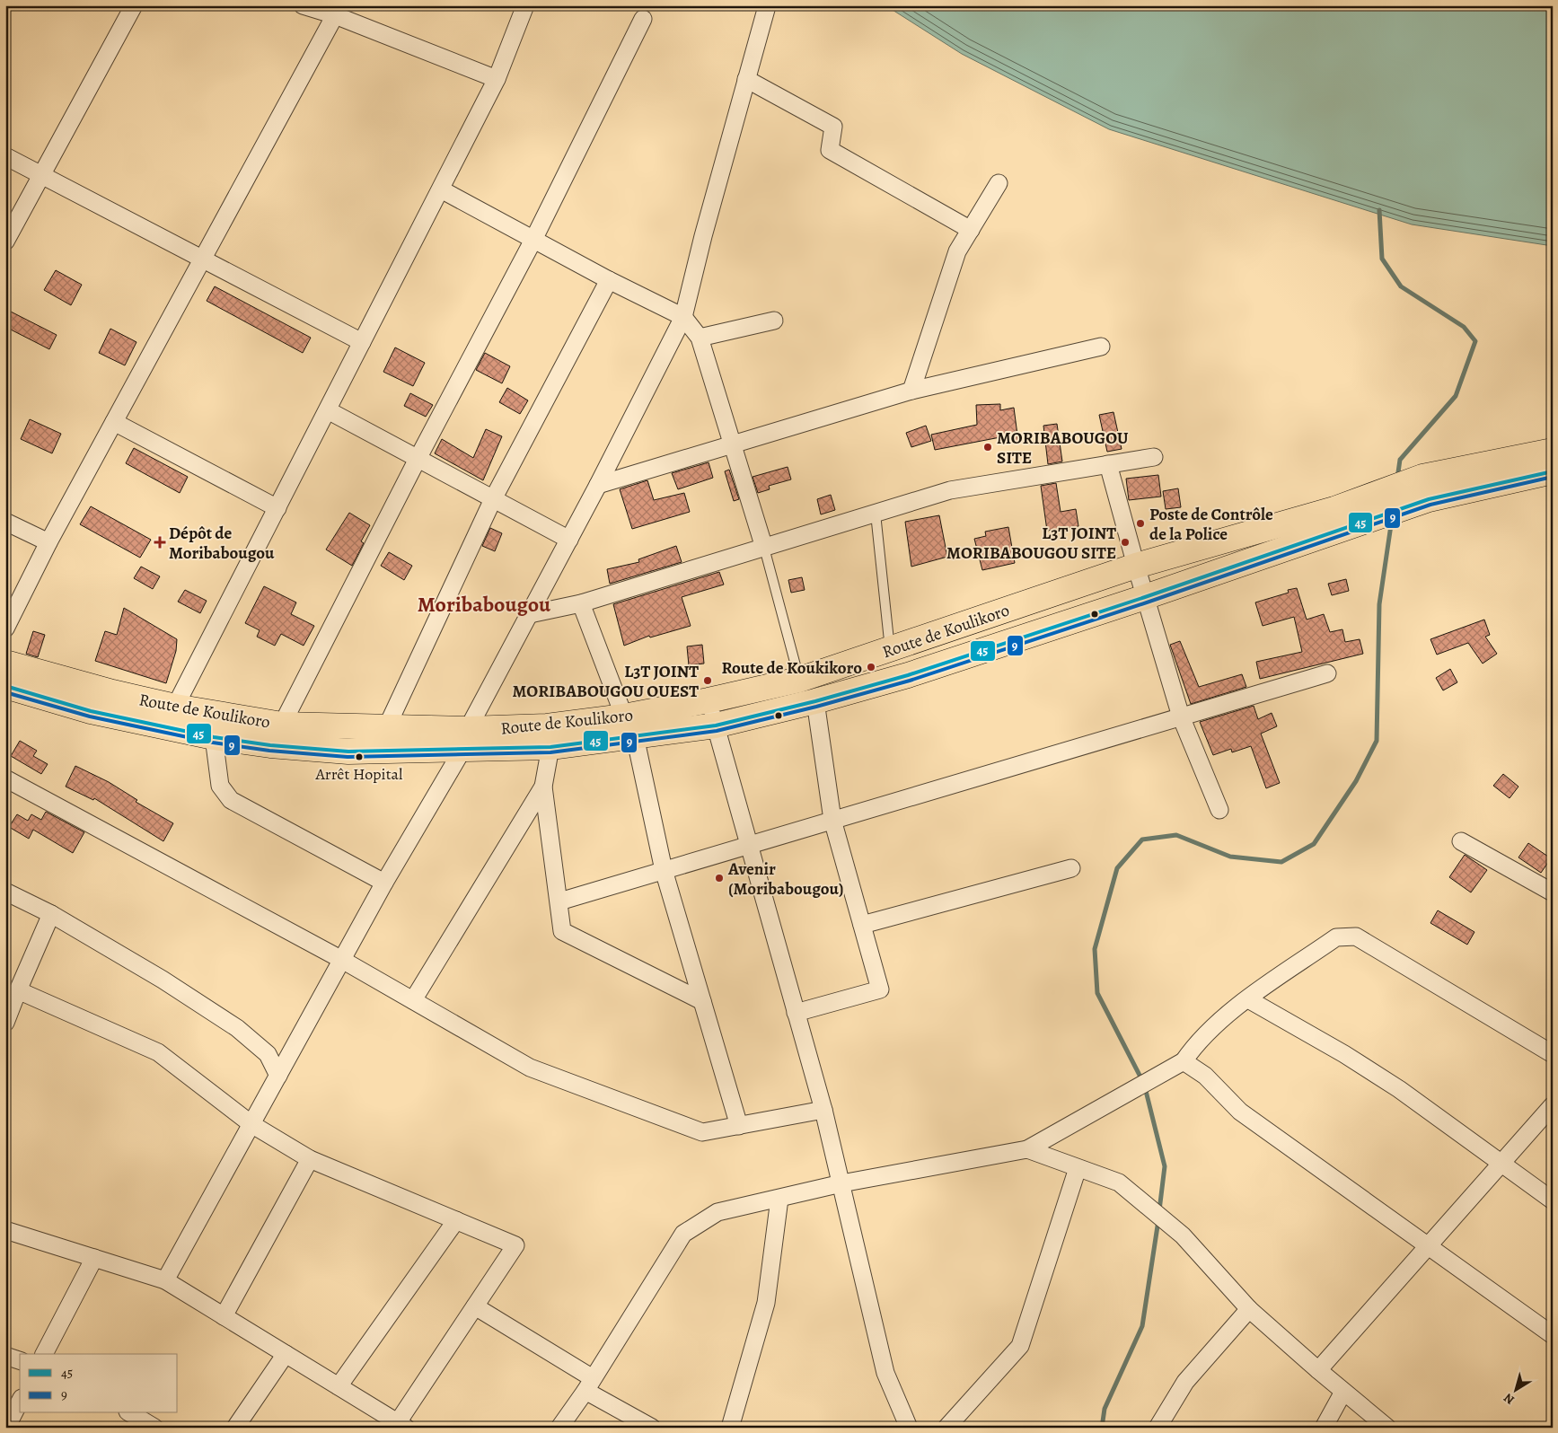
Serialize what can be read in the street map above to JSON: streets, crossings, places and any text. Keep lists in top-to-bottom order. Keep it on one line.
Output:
{"streets":{"main road":["Route de Koulikoro"]},"districts":["Moribabougou"],"places":{"other":["MORIBABOUGOU SITE","Poste de Contrôle de la Police","L3T JOINT MORIBABOUGOU SITE","Route de Koukikoro","L3T JOINT MORIBABOUGOU OUEST","Arrêt Hopital","Avenir (Moribabougou)"],"health":["Dépôt de Moribabougou"]},"lines":["transit line 45","transit line 9"],"legend":["45","9"],"north":"bottom left"}
